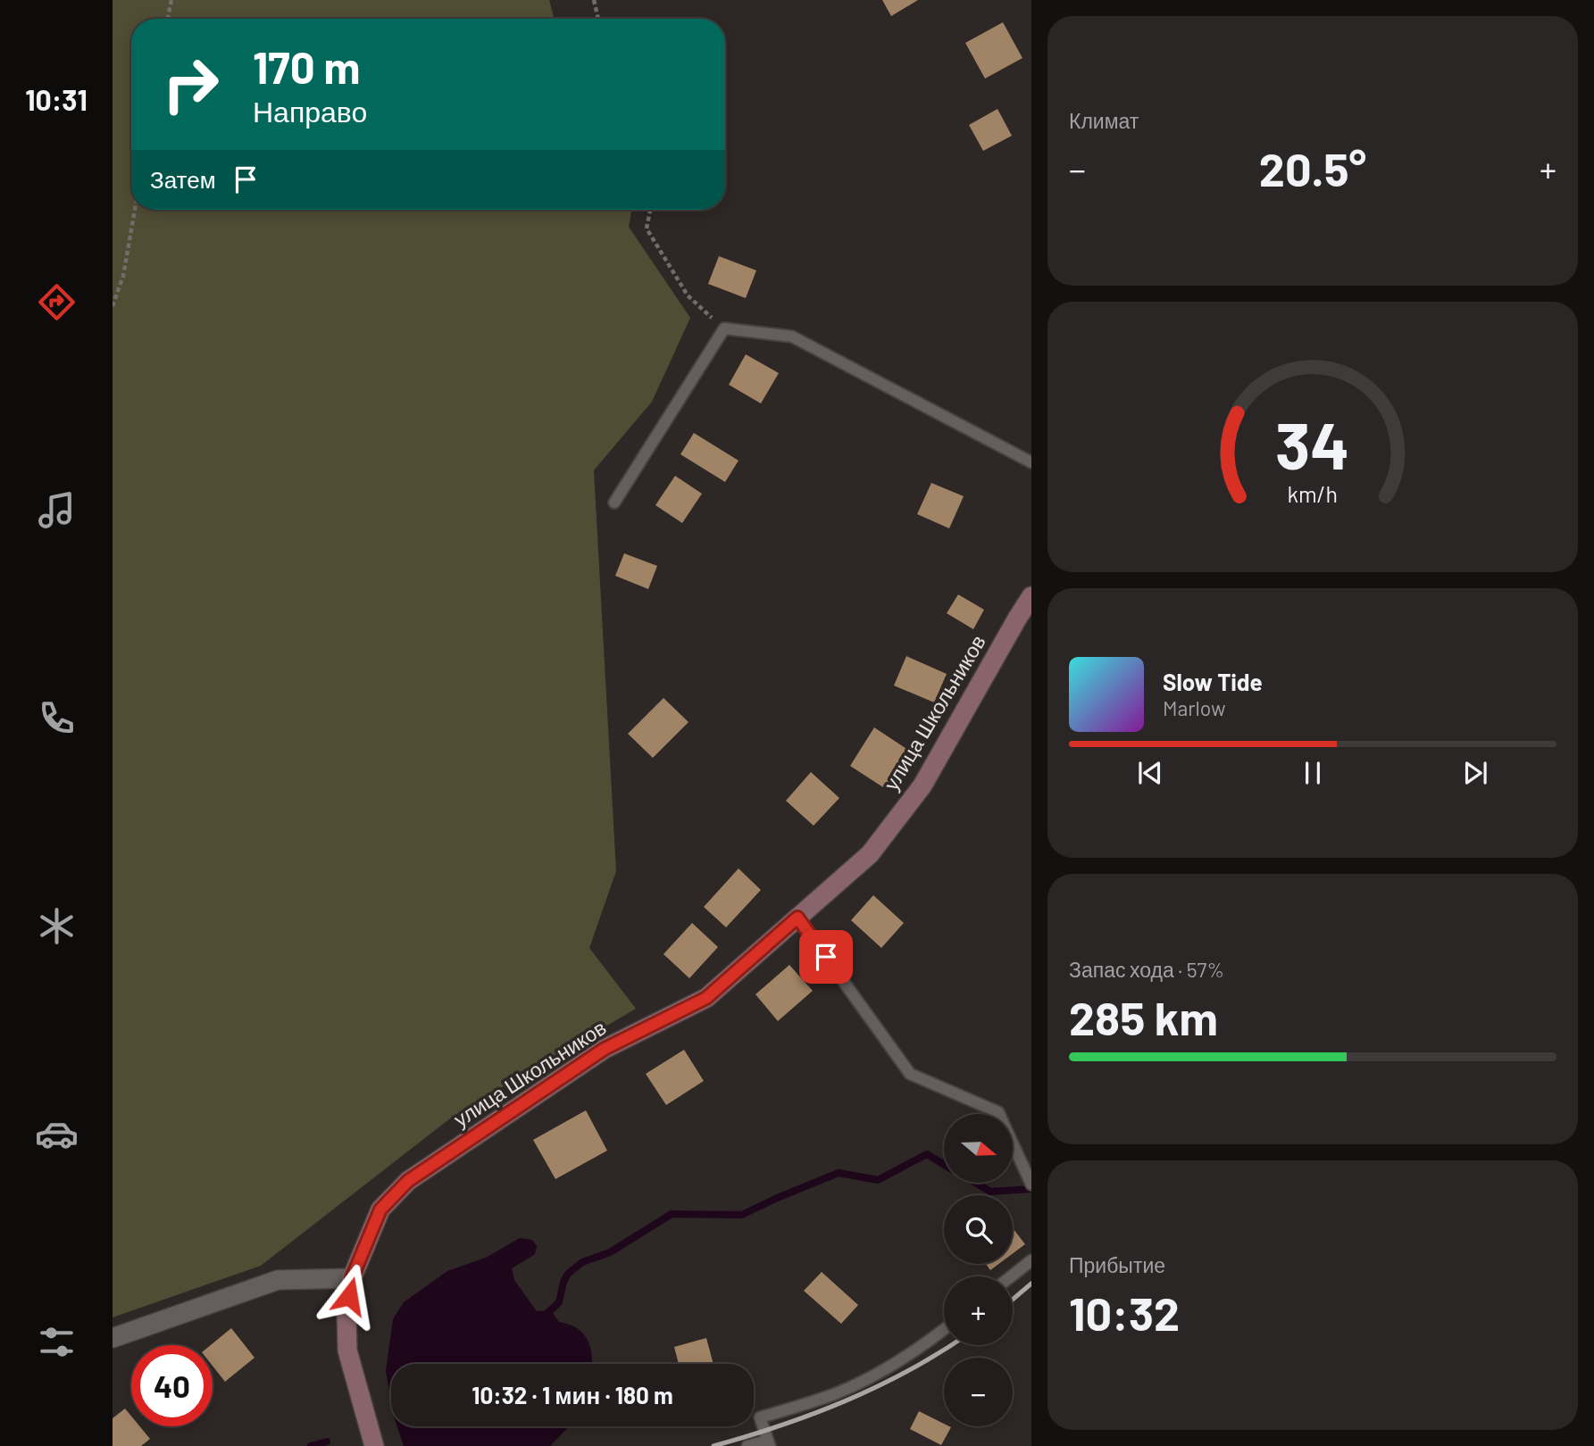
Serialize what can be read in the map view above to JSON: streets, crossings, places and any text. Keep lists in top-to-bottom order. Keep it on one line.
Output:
{"streets":{"street":["улица Школьников"]},"north":"right","page":{"tabs":"10:31","tile":["Климат",["Запас хода · 57%","285 km"],["Прибытие","10:32"]],"turn":["170 m","Направо"],"heat":["−","20.5°","+"],"then":"Затем","song":["Slow Tide","Marlow"],"map_buttons":["+","−"],"limit":"40","trip":"10:32 · 1 мин · 180 m","gauge":["34","km/h"]}}
